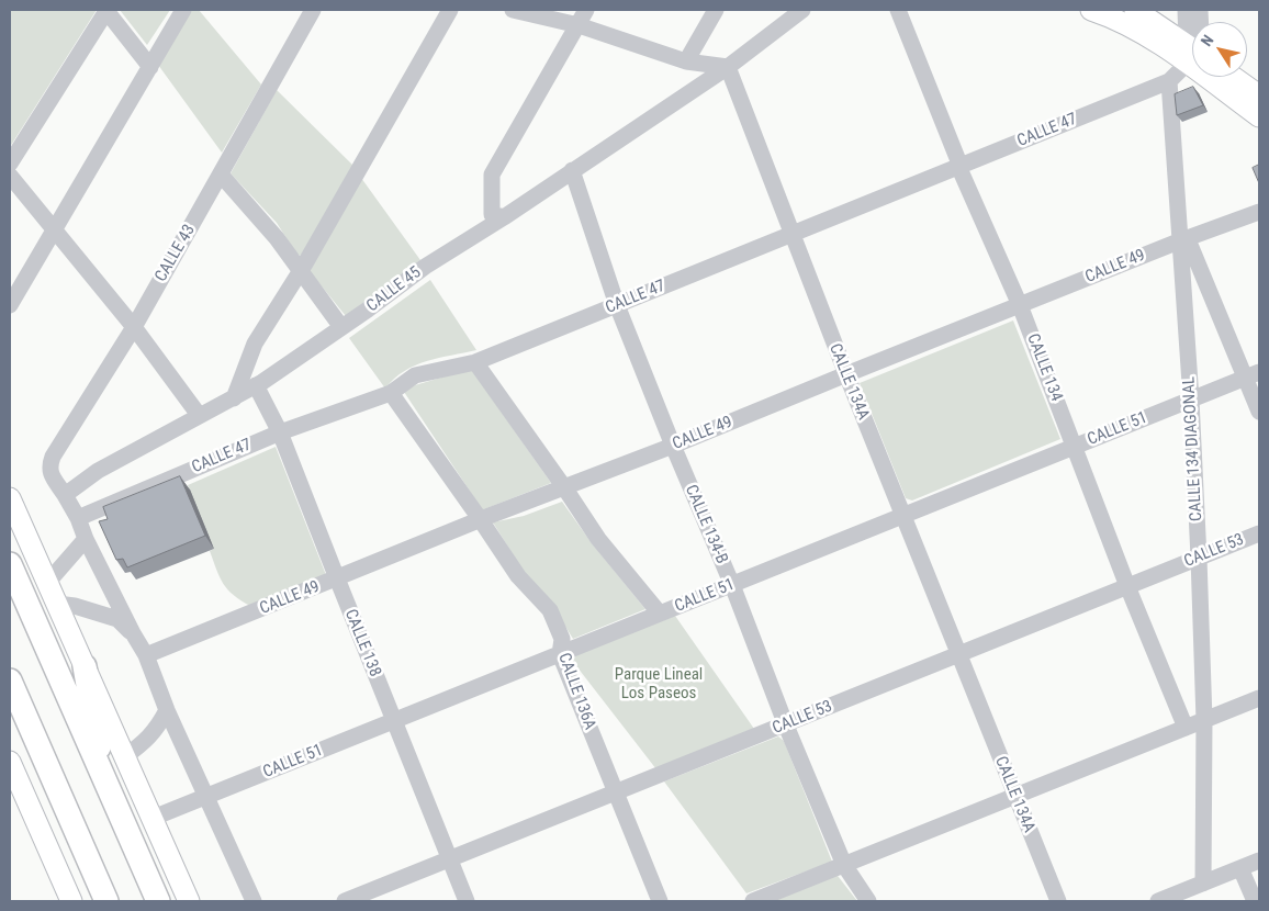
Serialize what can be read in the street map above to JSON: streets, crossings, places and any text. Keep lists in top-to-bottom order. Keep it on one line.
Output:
{"streets":{"street":["CALLE 47","CALLE 43","CALLE 49","CALLE 45","CALLE 134","CALLE 134A","CALLE 51","CALLE 134 DIAGONAL","CALLE 134-B","CALLE 53","CALLE 138","CALLE 136A"]},"crossings":[["CALLE 47","CALLE 134"],["CALLE 47","CALLE 134A"],["CALLE 47","CALLE 134 DIAGONAL"],["CALLE 47","CALLE 134-B"],["CALLE 47","CALLE 138"],["CALLE 47","CALLE 136A"],["CALLE 43","CALLE 45"],["CALLE 49","CALLE 134"],["CALLE 49","CALLE 134A"],["CALLE 49","CALLE 134 DIAGONAL"],["CALLE 49","CALLE 134-B"],["CALLE 49","CALLE 138"],["CALLE 49","CALLE 136A"],["CALLE 45","CALLE 134A"],["CALLE 45","CALLE 134-B"],["CALLE 45","CALLE 138"],["CALLE 134","CALLE 51"],["CALLE 134","CALLE 53"],["CALLE 134A","CALLE 51"],["CALLE 134A","CALLE 53"],["CALLE 51","CALLE 134 DIAGONAL"],["CALLE 51","CALLE 134-B"],["CALLE 51","CALLE 138"],["CALLE 51","CALLE 136A"],["CALLE 134 DIAGONAL","CALLE 53"],["CALLE 134-B","CALLE 53"],["CALLE 53","CALLE 138"],["CALLE 53","CALLE 136A"]],"parks":["Parque Lineal Los Paseos"],"north":"top left"}
